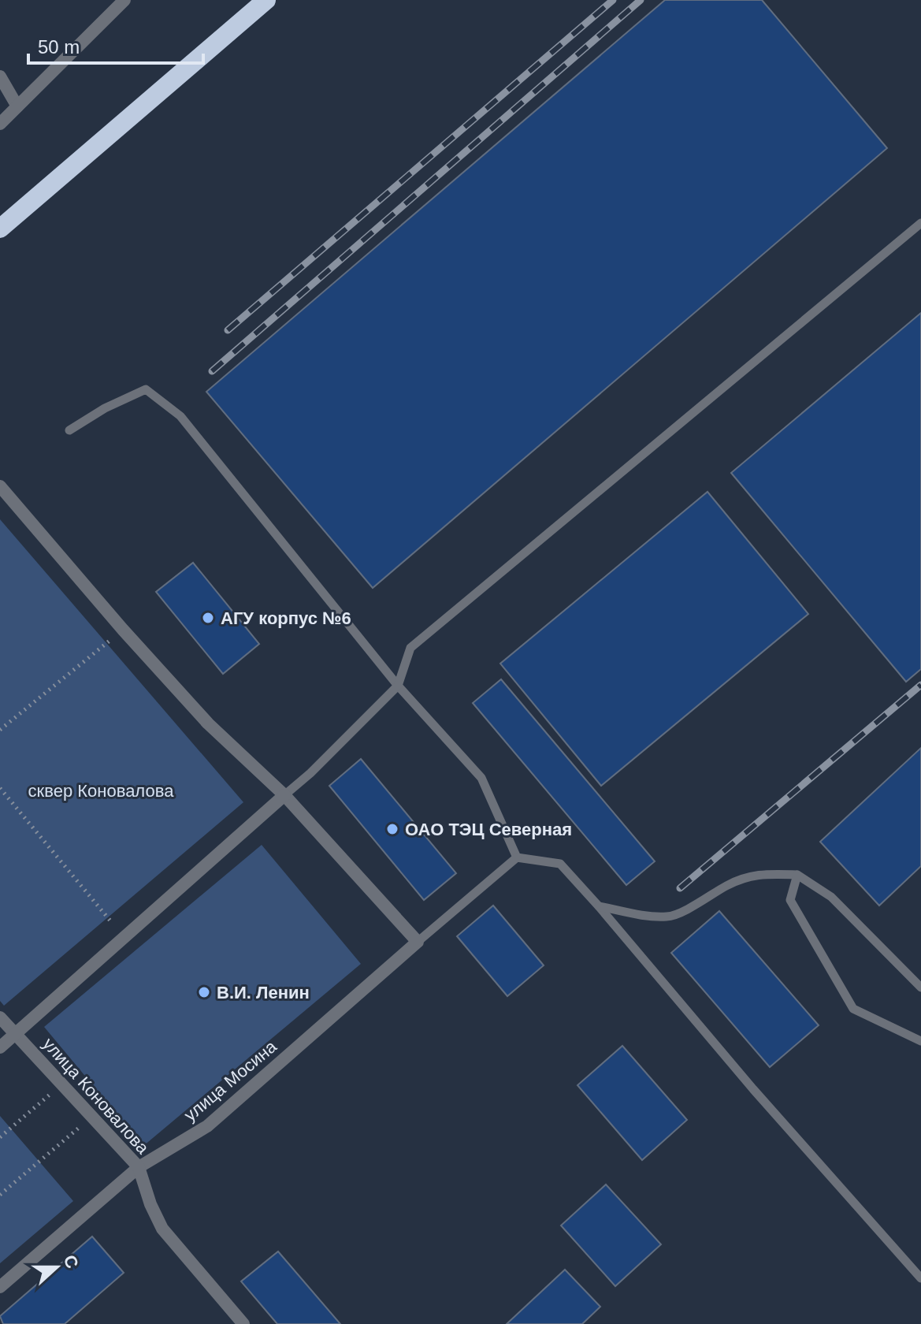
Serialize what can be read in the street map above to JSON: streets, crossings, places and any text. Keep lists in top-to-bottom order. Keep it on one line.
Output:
{"streets":{"street":["улица Мосина","улица Коновалова"]},"crossings":[["улица Мосина","улица Коновалова"]],"parks":["сквер Коновалова"],"places":["АГУ корпус №6","ОАО ТЭЦ Северная","В.И. Ленин"],"scale_bar":"50 m","north":"right"}
